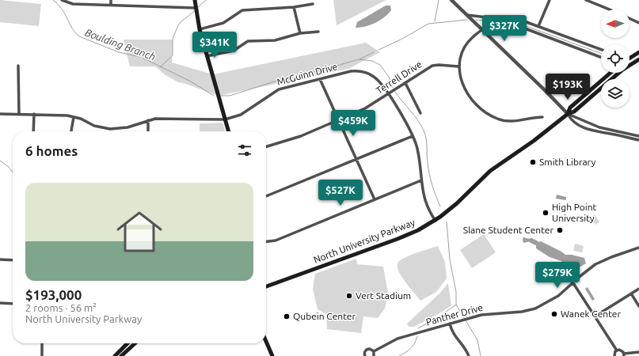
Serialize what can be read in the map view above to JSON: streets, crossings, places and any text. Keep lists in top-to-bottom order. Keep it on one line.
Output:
{"streets":{"main road":["North University Parkway"],"street":["McGuinn Drive","Terrell Drive","Panther Drive"]},"crossings":[["McGuinn Drive","Terrell Drive"],["McGuinn Drive","North University Parkway"]],"water":["Boulding Branch"],"places":["Smith Library","High Point University","Slane Student Center","Vert Stadium","Wanek Center","Qubein Center"],"north":"left","page":{"price":["$327K","$341K","$193K","$459K","$527K","$279K"],"heading":"6 homes","list":[{"name":"$193,000","note":"2 rooms · 56 m² · North University Parkway"}]}}
